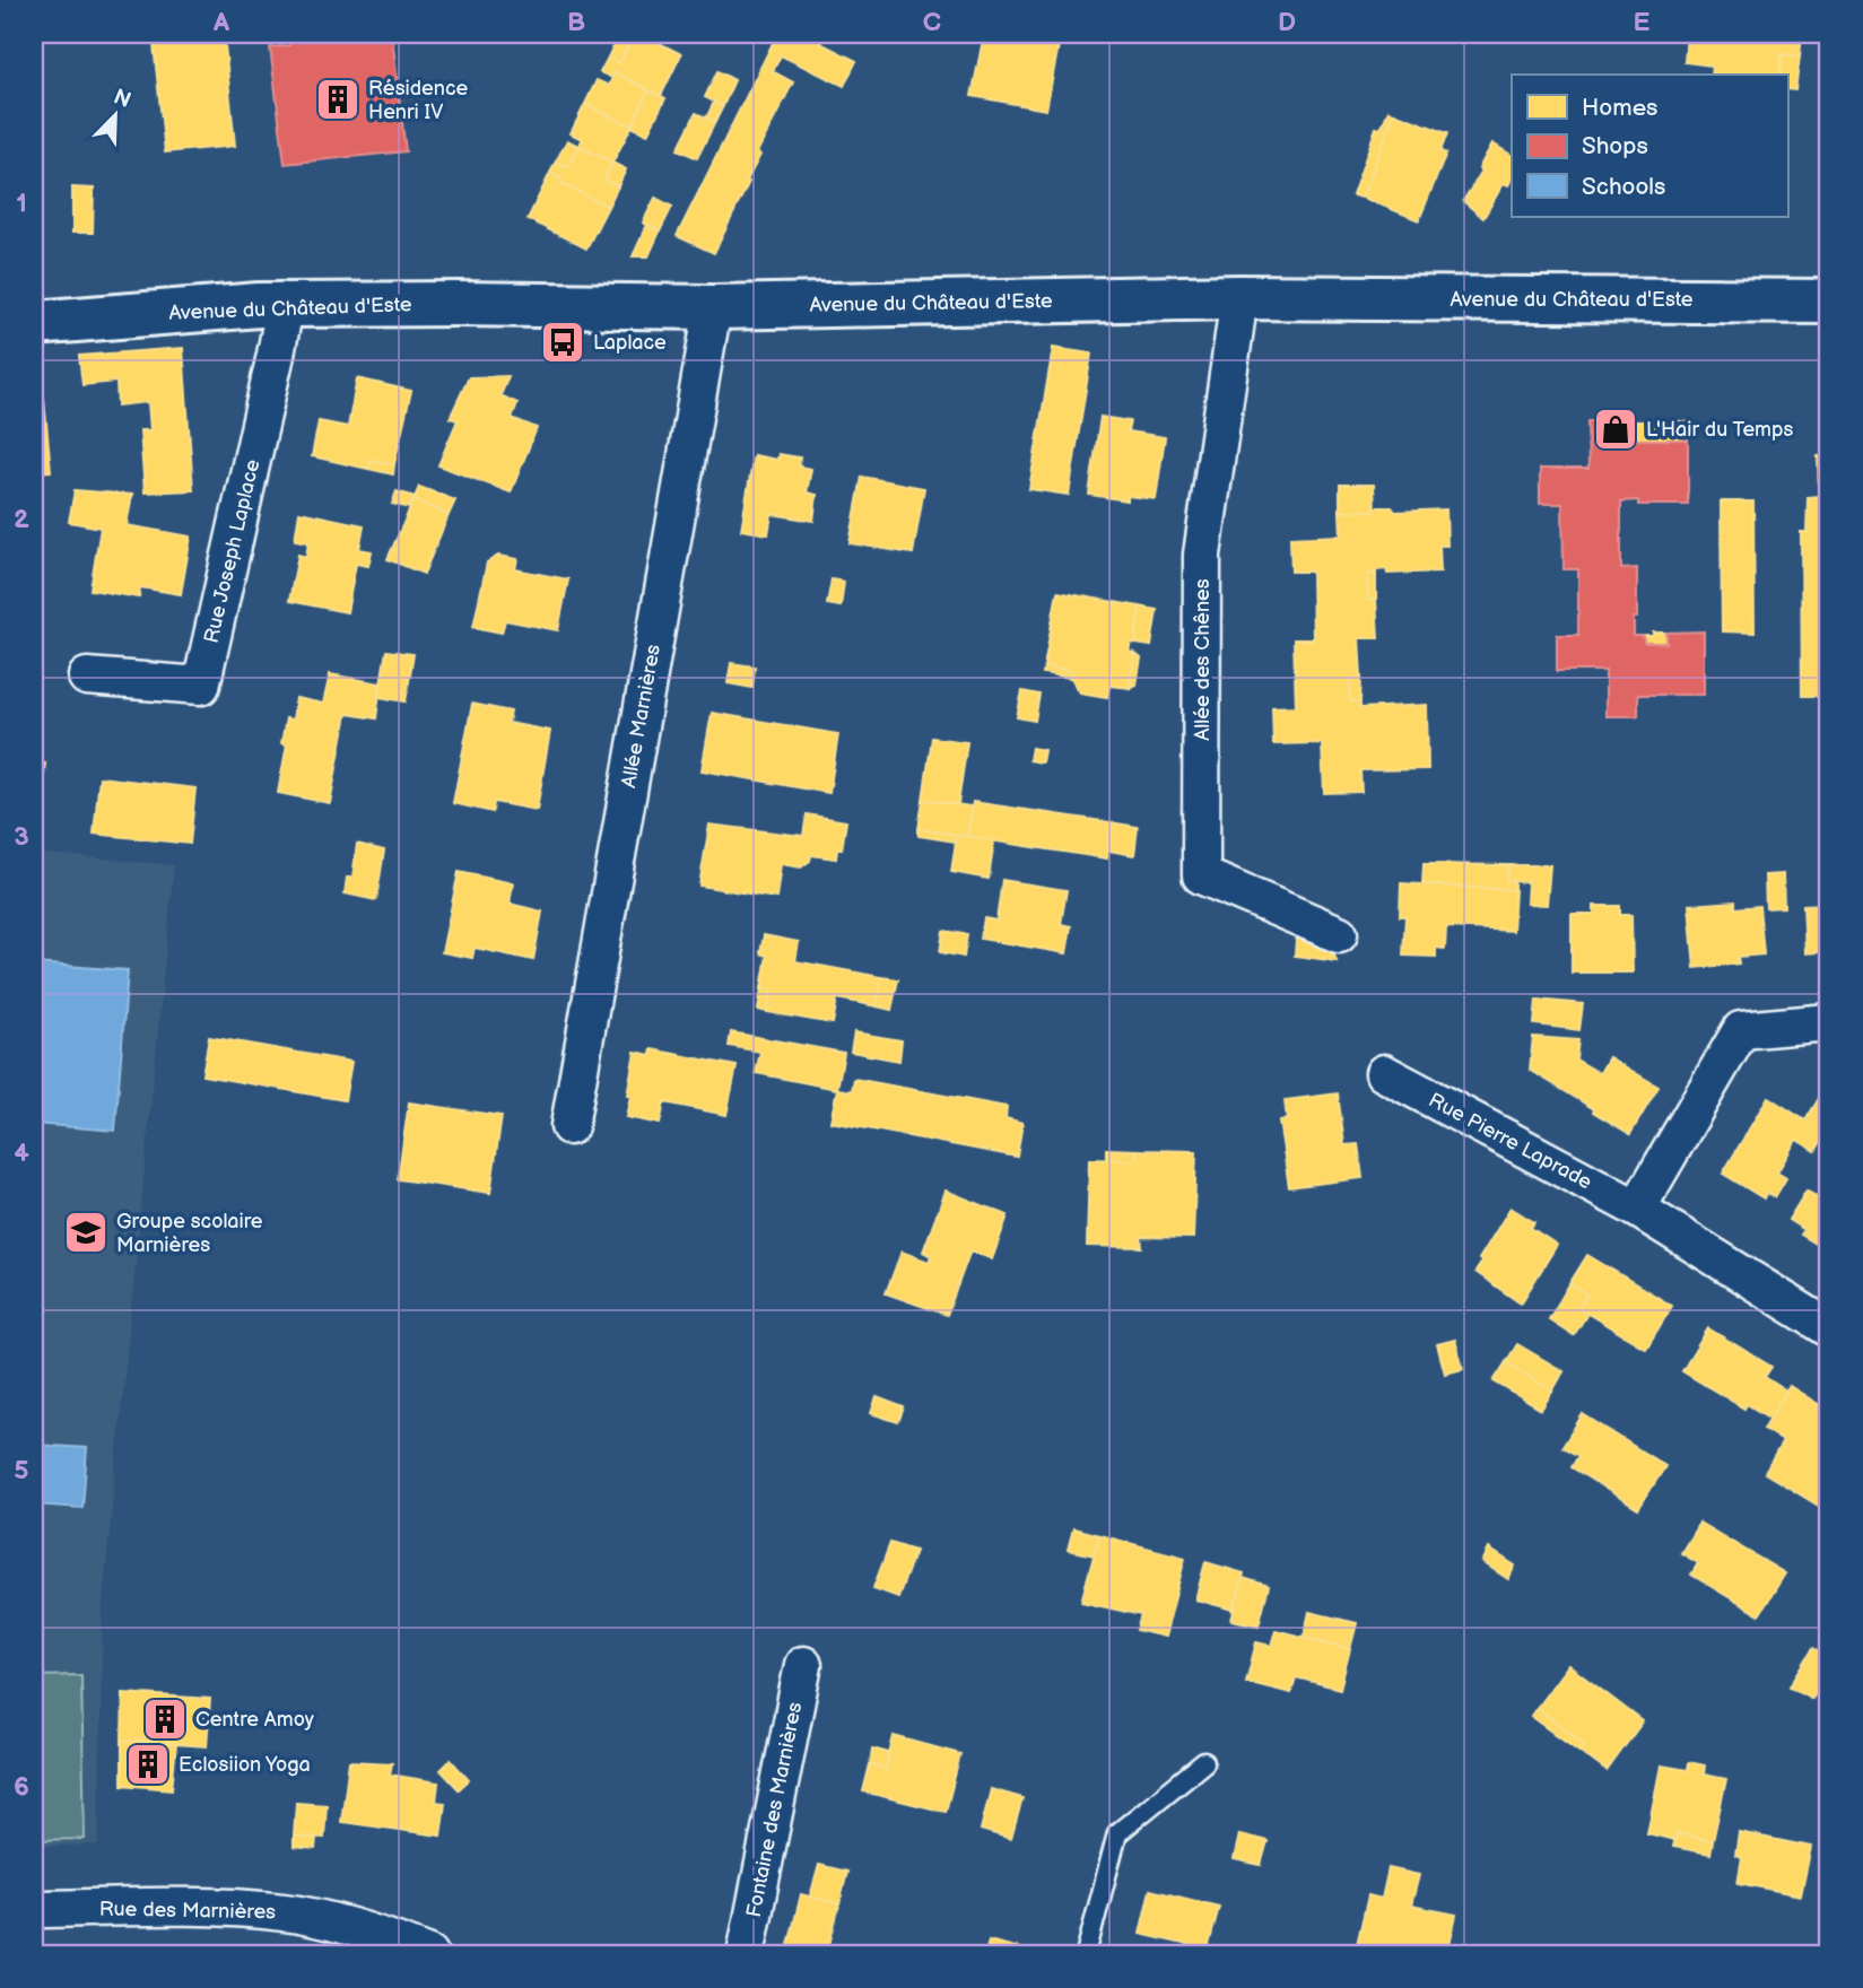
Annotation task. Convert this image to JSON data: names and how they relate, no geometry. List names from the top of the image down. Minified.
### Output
{"streets":{"street":["Avenue du Château d'Este","Rue Joseph Laplace","Allée des Chênes","Allée Marnières","Rue Pierre Laprade","Fontaine des Marnières","Rue des Marnières"]},"crossings":[["Avenue du Château d'Este","Rue Joseph Laplace"],["Avenue du Château d'Este","Allée des Chênes"],["Avenue du Château d'Este","Allée Marnières"]],"places":{"building":["Résidence Henri IV","Centre Amoy","Eclosiion Yoga"],"bus stop":["Laplace"],"shop":["L'Hair du Temps"],"school or university":["Groupe scolaire Marnières"]},"legend":["Homes","Shops","Schools"],"north":"top right","grid":{"columns":["A","B","C","D","E"],"rows":["1","2","3","4","5","6"]}}
